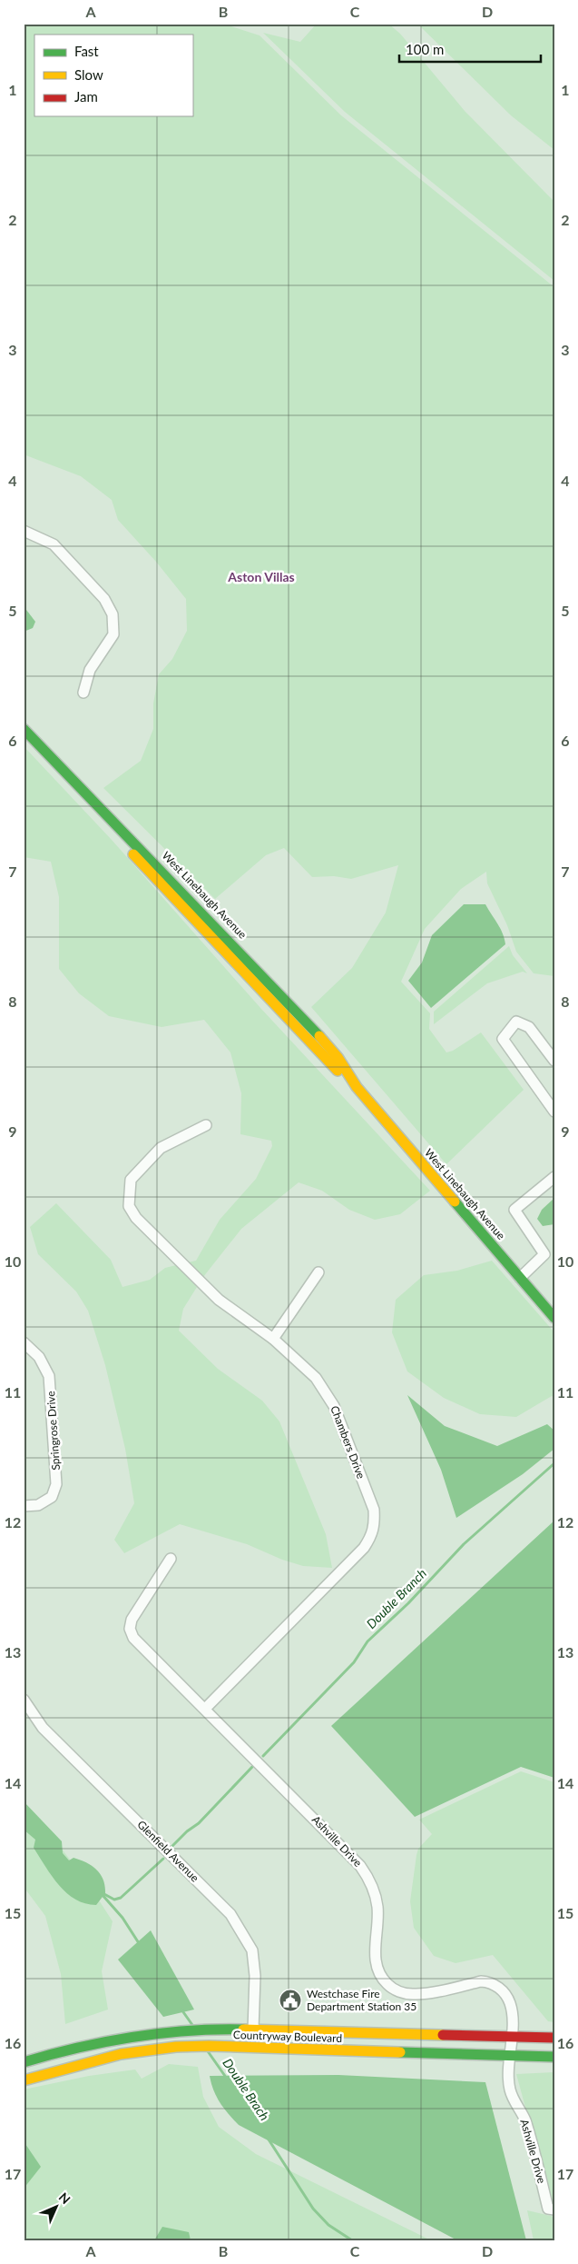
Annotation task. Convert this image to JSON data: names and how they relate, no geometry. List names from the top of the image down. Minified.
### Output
{"streets":{"main road":["West Linebaugh Avenue","Countryway Boulevard"],"street":["Springrose Drive","Chambers Drive","Ashville Drive","Glenfield Avenue"]},"crossings":[["Chambers Drive","Ashville Drive"],["Ashville Drive","Countryway Boulevard"],["Glenfield Avenue","Countryway Boulevard"]],"districts":["Aston Villas"],"water":["Double Branch","Double Brach"],"places":{"public building":["Westchase Fire Department Station 35"]},"legend":["Fast","Slow","Jam"],"scale_bar":"100 m","north":"top right","grid":{"columns":["A","B","C","D"],"rows":["1","2","3","4","5","6","7","8","9","10","11","12","13","14","15","16","17"]}}
